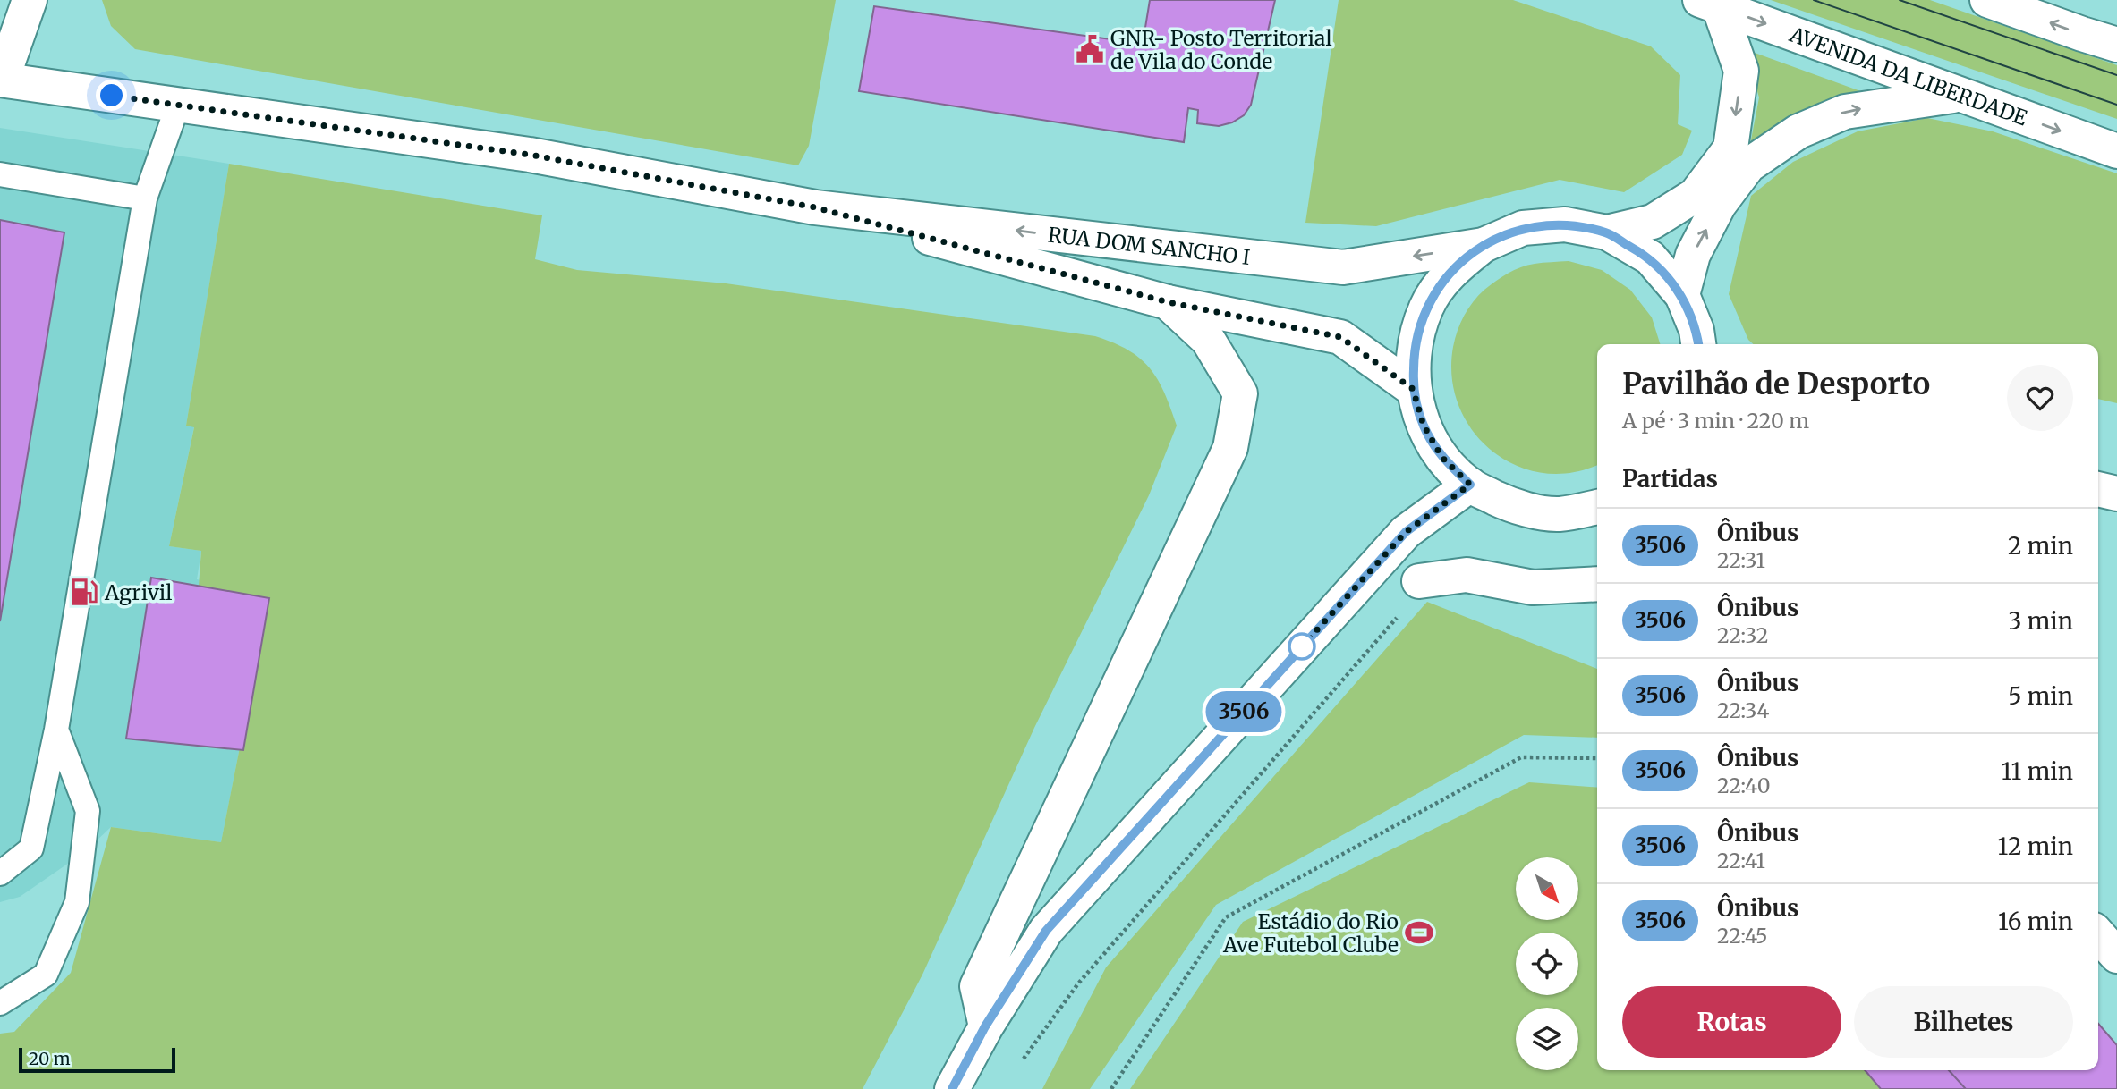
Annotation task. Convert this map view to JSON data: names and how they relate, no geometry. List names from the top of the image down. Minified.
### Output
{"streets":{"street":["AVENIDA DA LIBERDADE","RUA DOM SANCHO I"]},"places":{"public building":["GNR- Posto Territorial de Vila do Conde"],"fuel station":["Agrivil"],"sports":["Estádio do Rio Ave Futebol Clube"]},"lines":["bus line 3506"],"scale_bar":"20 m","north":"bottom right","page":{"on_map":"3506","heading":[["Pavilhão de Desporto","A pé · 3 min · 220 m"],"Partidas"],"list":[{"mark":"3506","name":"Ônibus","note":"22:31","value":"2 min"},{"mark":"3506","name":"Ônibus","note":"22:32","value":"3 min"},{"mark":"3506","name":"Ônibus","note":"22:34","value":"5 min"},{"mark":"3506","name":"Ônibus","note":"22:40","value":"11 min"},{"mark":"3506","name":"Ônibus","note":"22:41","value":"12 min"},{"mark":"3506","name":"Ônibus","note":"22:45","value":"16 min"}],"buttons":["Rotas","Bilhetes"],"scale":"20 m"}}
